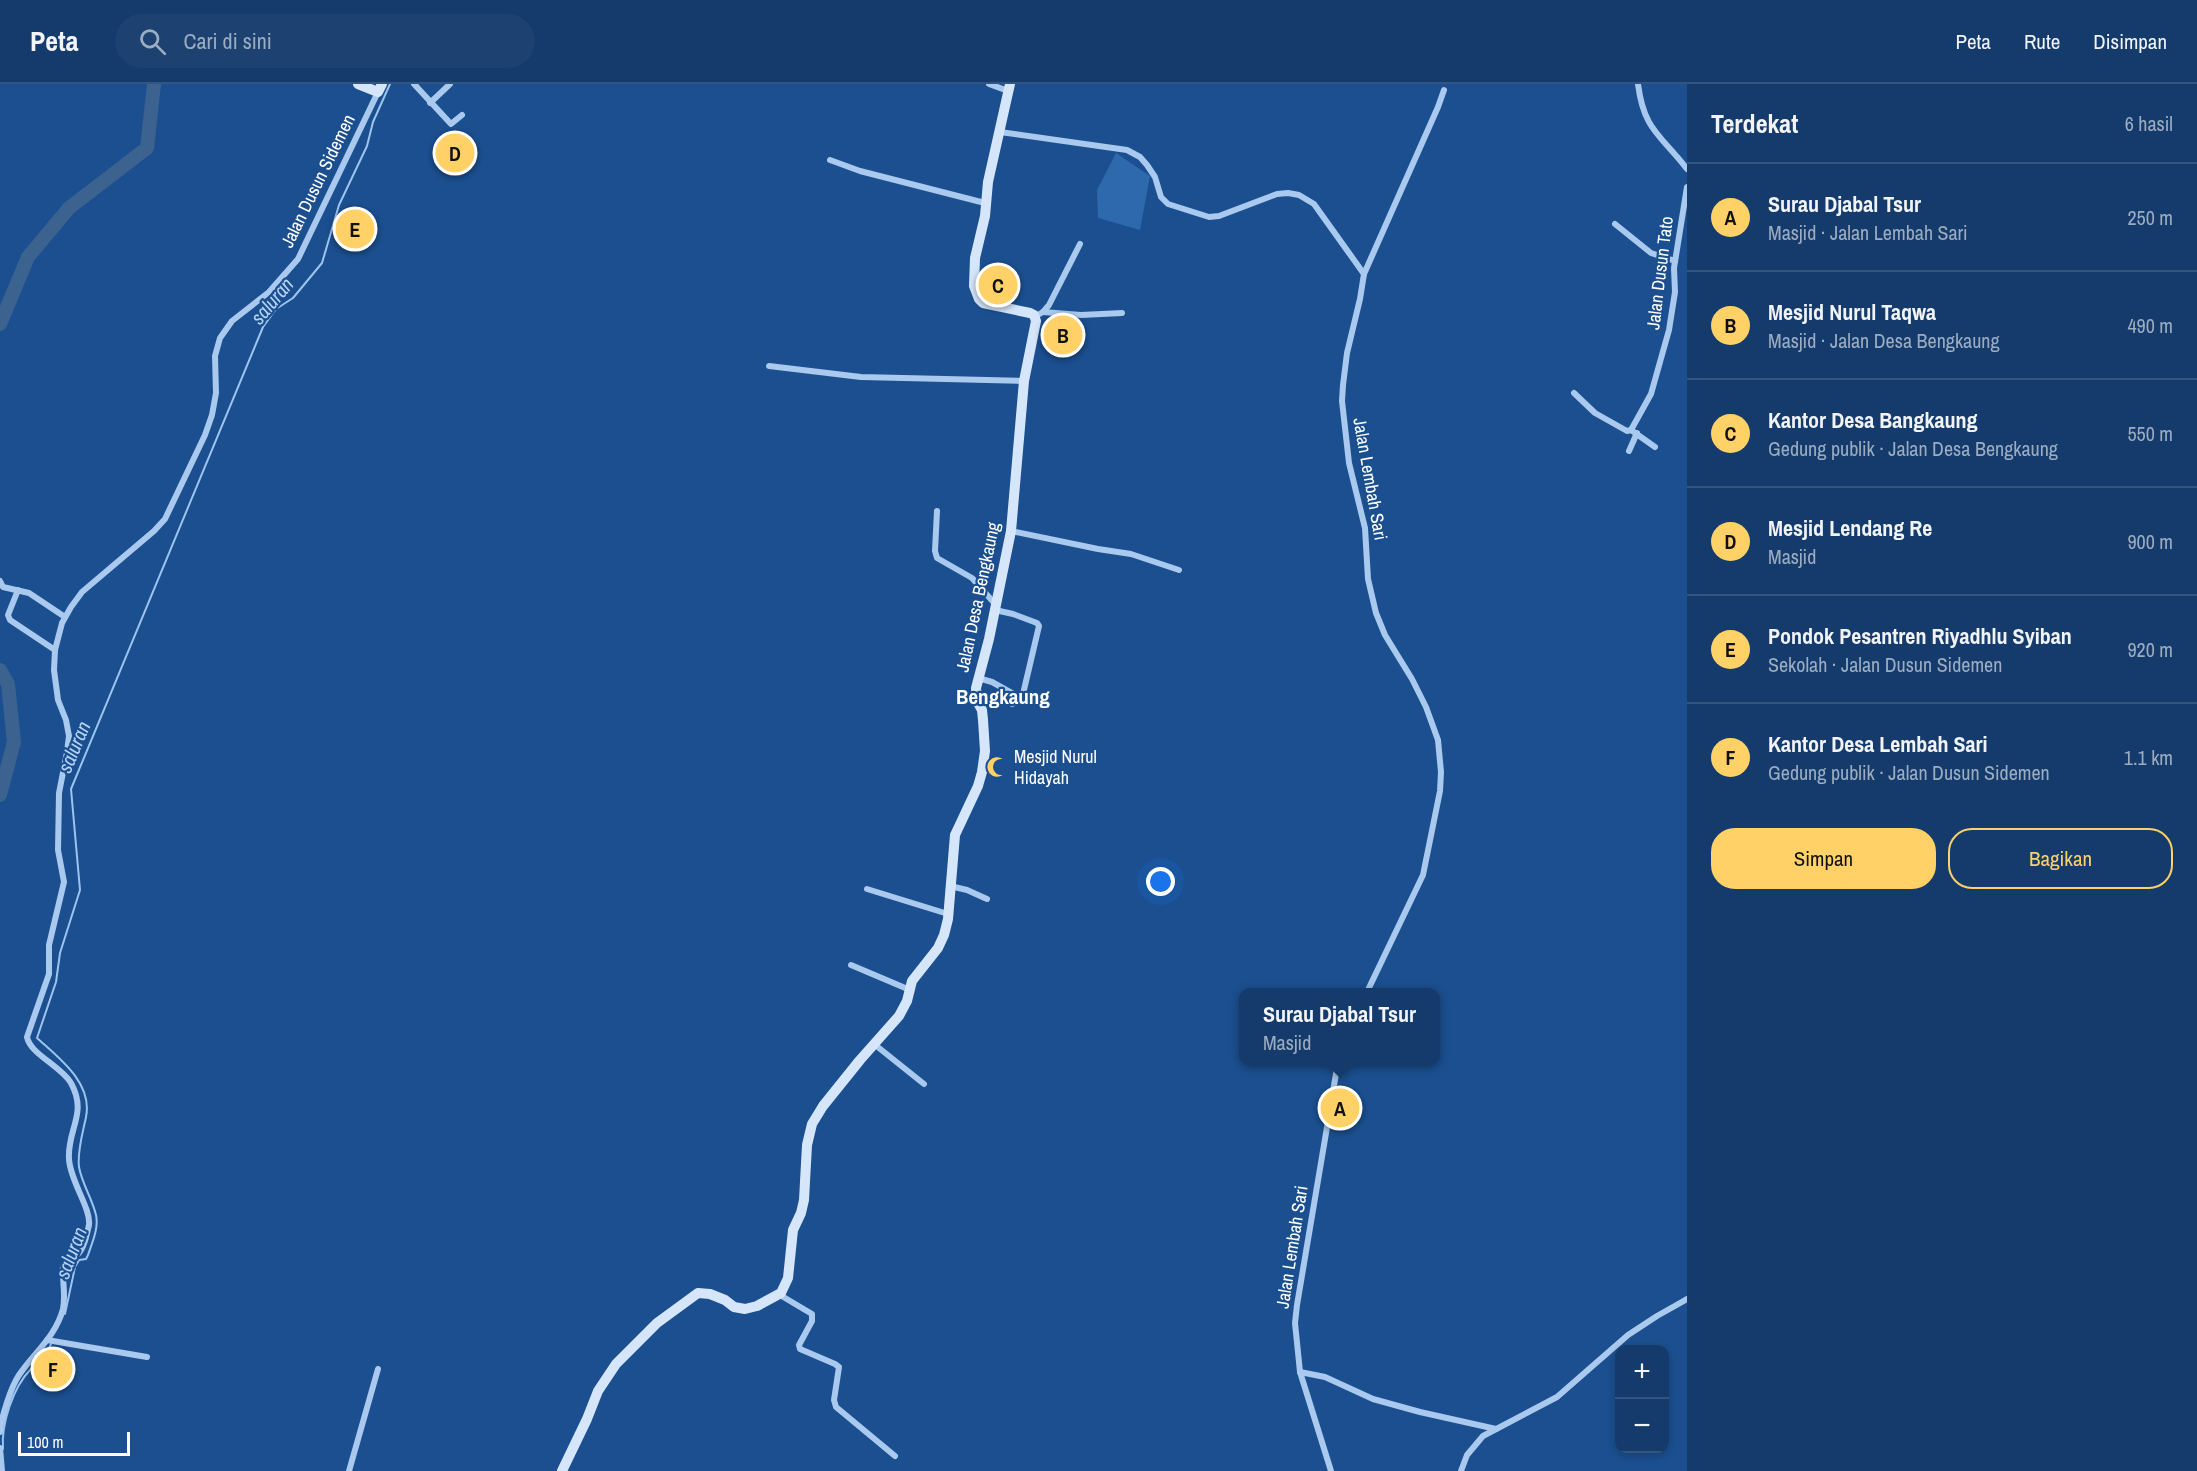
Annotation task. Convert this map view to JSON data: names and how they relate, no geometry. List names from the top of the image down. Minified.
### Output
{"streets":{"street":["Jalan Dusun Sidemen","Jalan Dusun Tato","Jalan Lembah Sari","Jalan Desa Bengkaung"]},"districts":["Bengkaung"],"water":["saluran"],"places":{"mosque":["Mesjid Nurul Hidayah"]},"scale_bar":"100 m","page":{"header":"Peta","search":"Cari di sini","nav":["Peta","Rute","Disimpan"],"heading":["Terdekat","6 hasil"],"pins":["D","E","C","B","A","F"],"list":[{"mark":"A","name":"Surau Djabal Tsur","note":"Masjid · Jalan Lembah Sari","value":"250 m"},{"mark":"B","name":"Mesjid Nurul Taqwa","note":"Masjid · Jalan Desa Bengkaung","value":"490 m"},{"mark":"C","name":"Kantor Desa Bangkaung","note":"Gedung publik · Jalan Desa Bengkaung","value":"550 m"},{"mark":"D","name":"Mesjid Lendang Re","note":"Masjid","value":"900 m"},{"mark":"E","name":"Pondok Pesantren Riyadhlu Syiban","note":"Sekolah · Jalan Dusun Sidemen","value":"920 m"},{"mark":"F","name":"Kantor Desa Lembah Sari","note":"Gedung publik · Jalan Dusun Sidemen","value":"1.1 km"}],"buttons":["Simpan","Bagikan"],"popup":["Surau Djabal Tsur","Masjid"],"map_buttons":["+","−"],"scale":"100 m"}}
